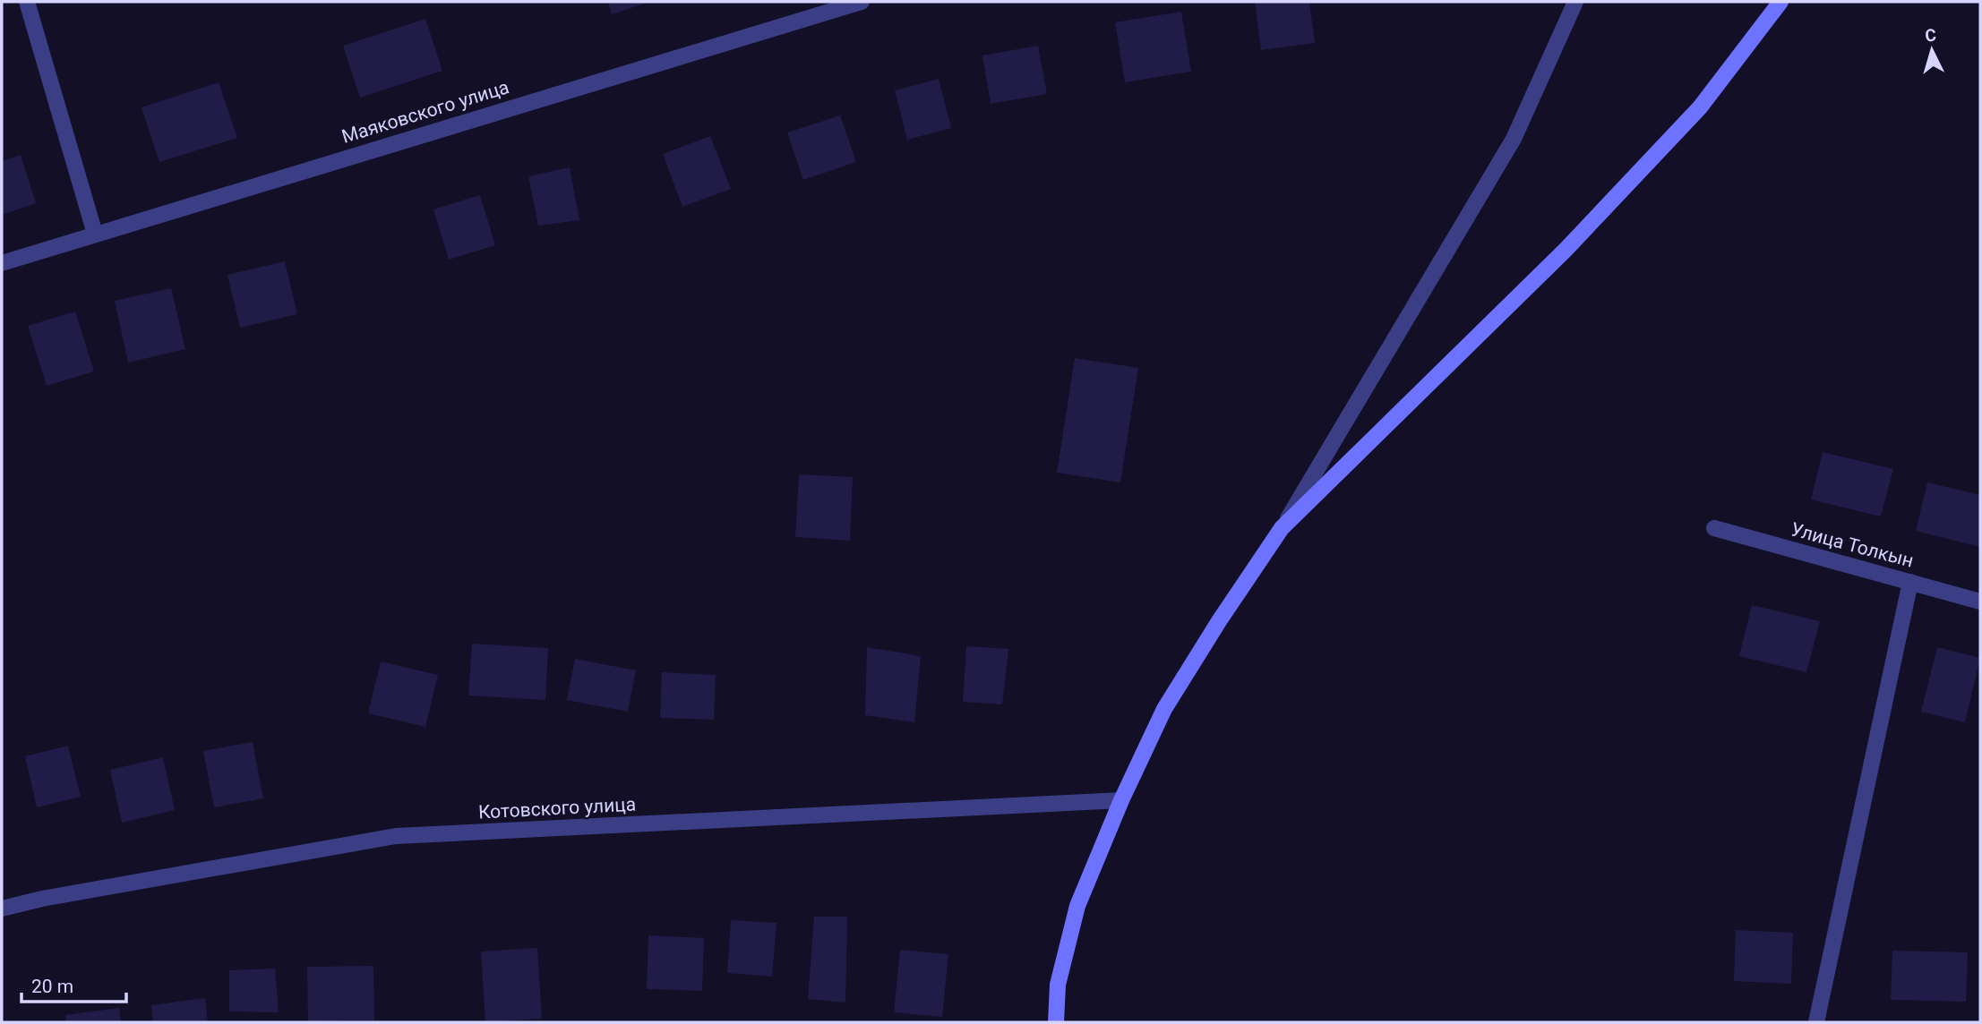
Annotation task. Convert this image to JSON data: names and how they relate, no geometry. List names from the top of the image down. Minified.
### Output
{"streets":{"street":["Маяковского улица","Улица Толкын","Котовского улица"]},"scale_bar":"20 m","north":"top"}
